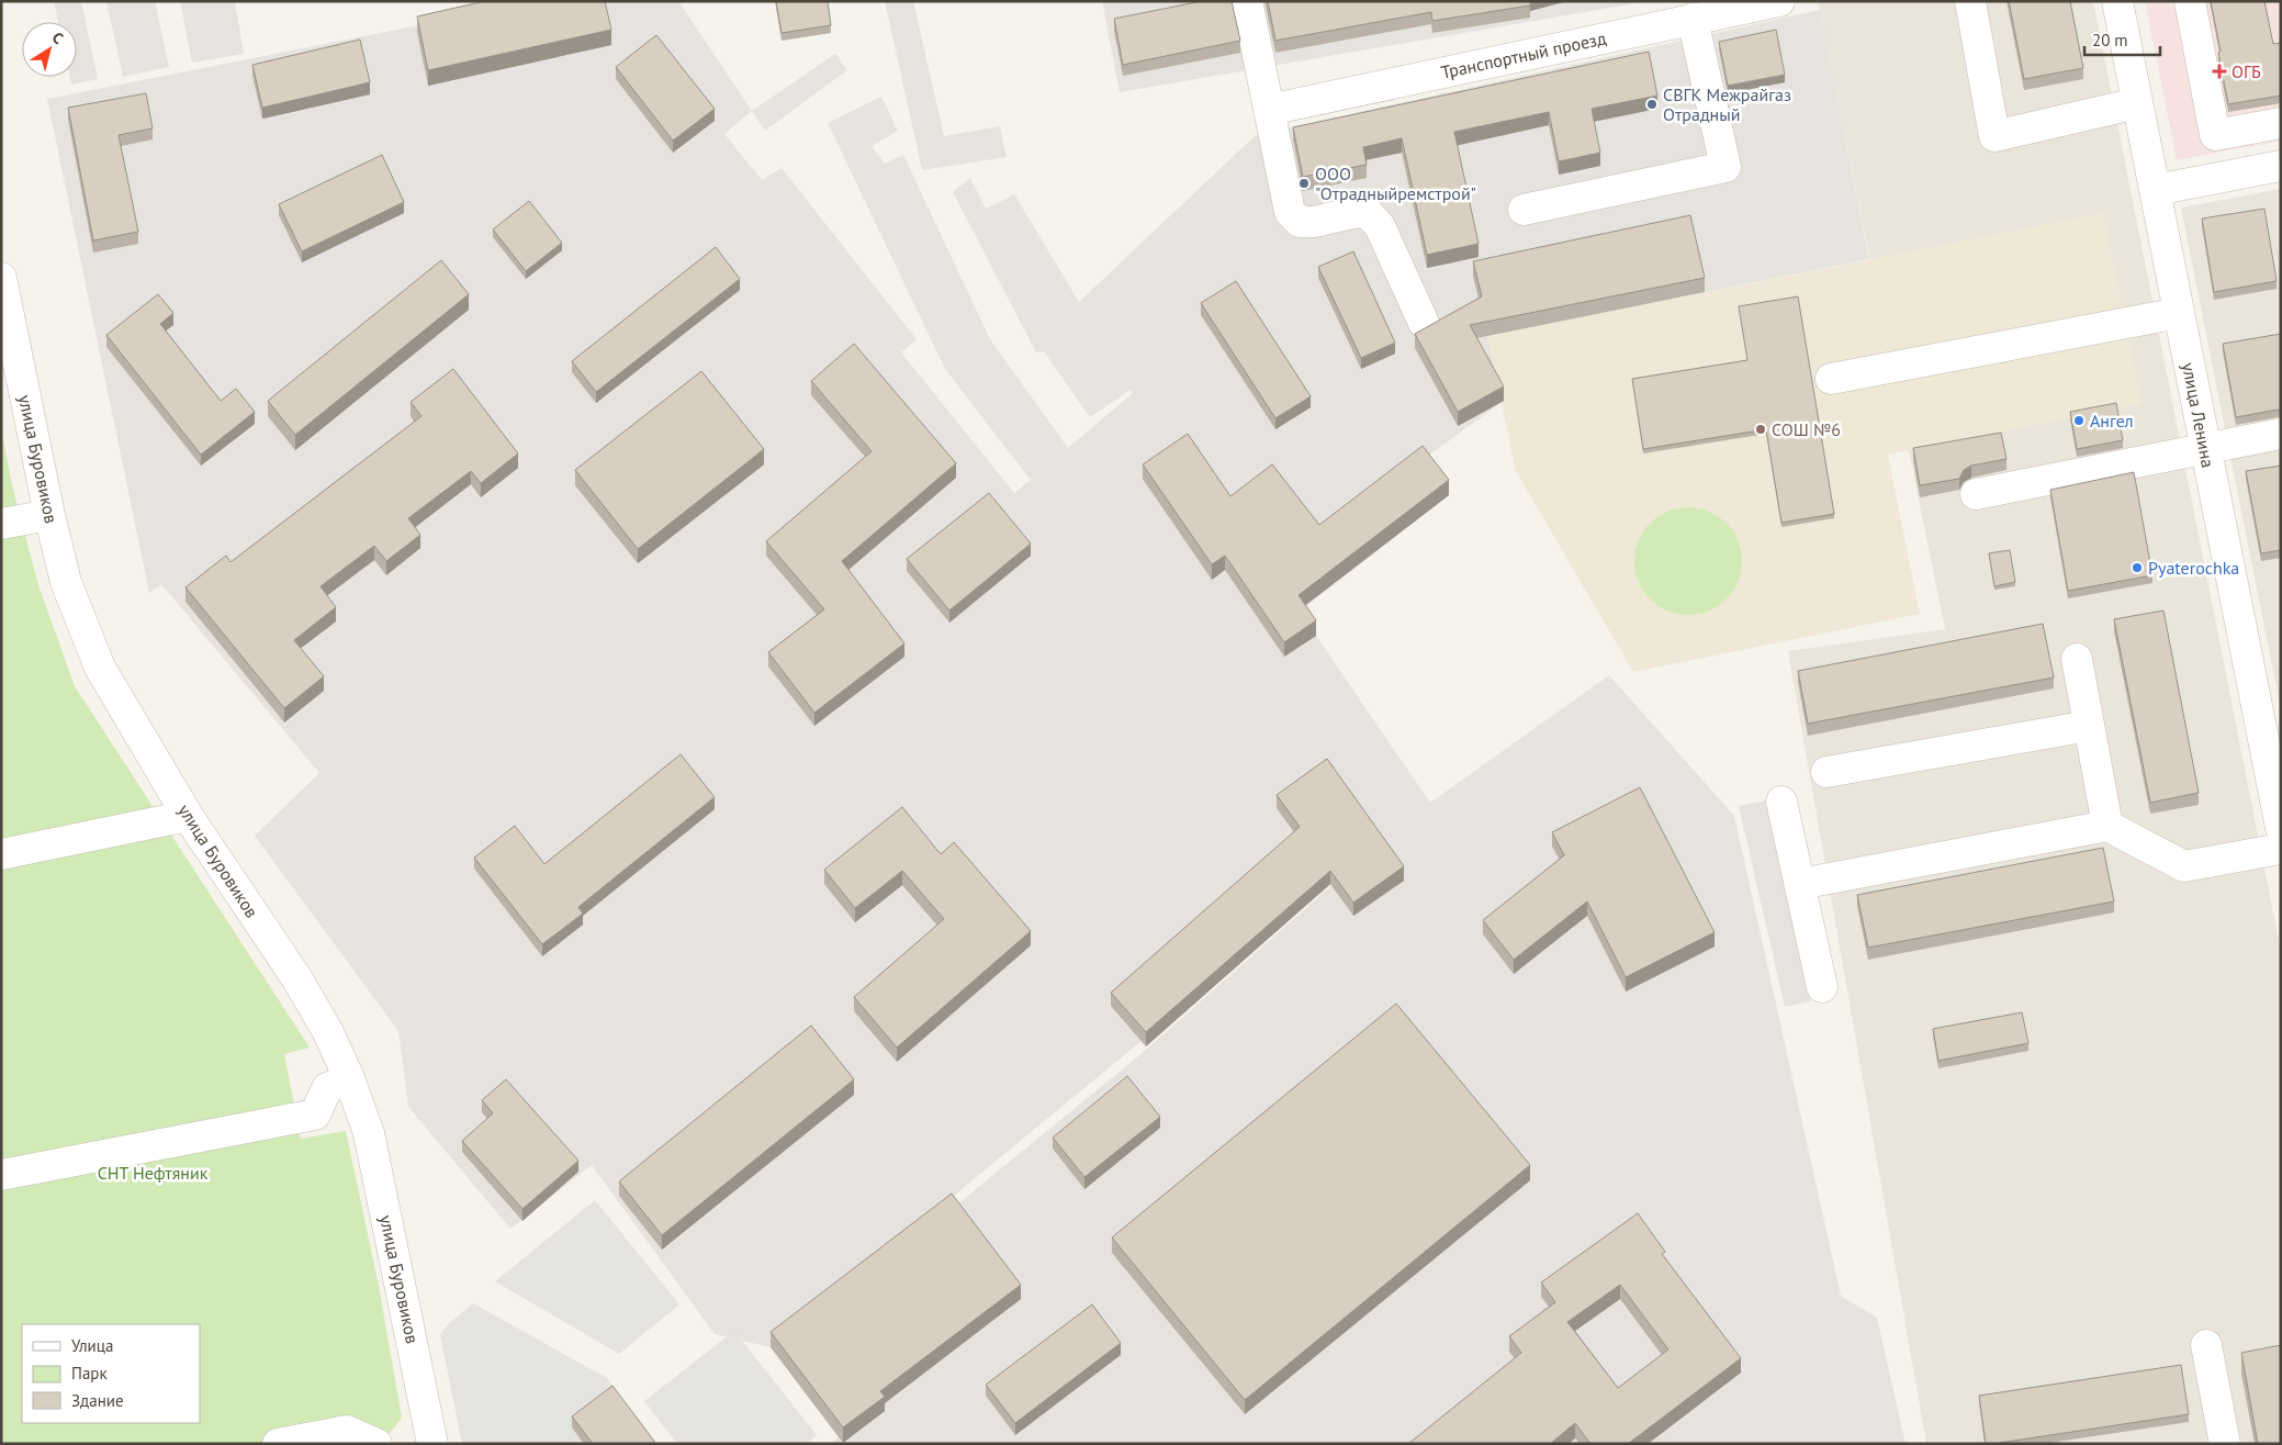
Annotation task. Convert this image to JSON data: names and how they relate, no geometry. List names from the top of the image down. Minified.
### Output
{"streets":{"street":["Транспортный проезд","улица Ленина","улица Буровиков"]},"parks":["СНТ Нефтяник"],"places":{"health":["ОГБ"],"other":["СВГК Межрайгаз Отрадный","ООО \"Отрадныйремстрой\"","Ангел","СОШ №6","Pyaterochka"]},"legend":["Улица","Парк","Здание"],"scale_bar":"20 m","north":"top right"}
